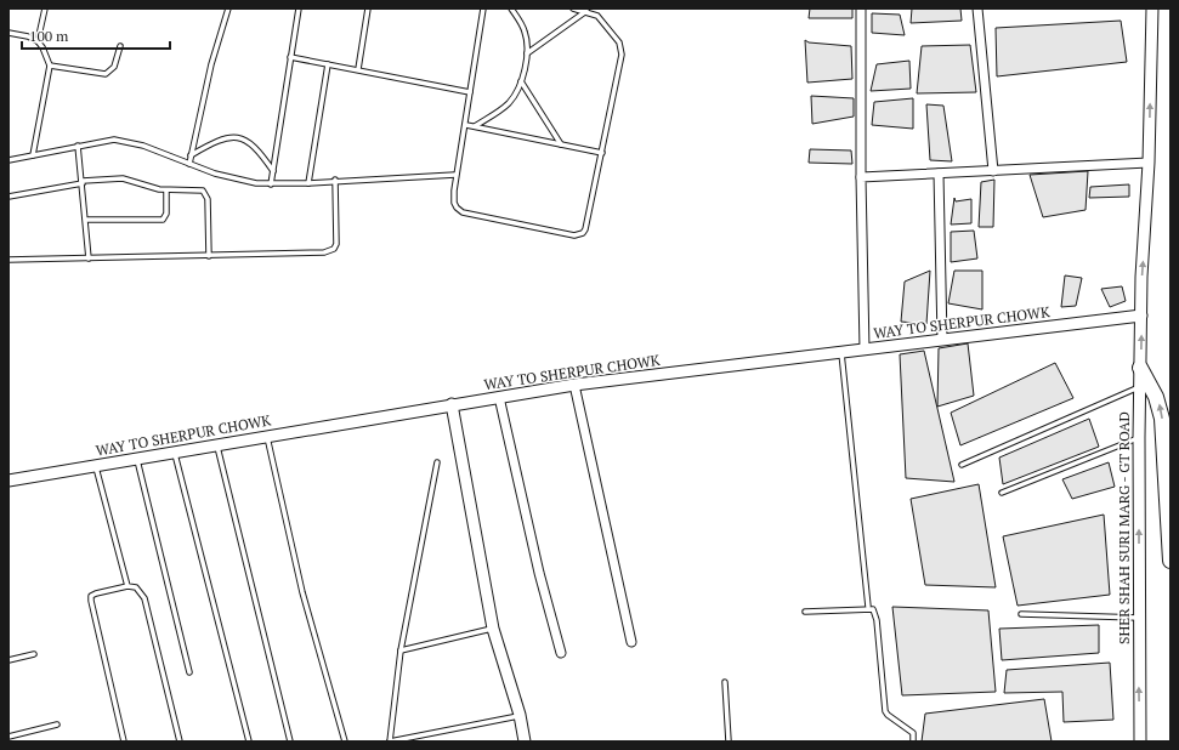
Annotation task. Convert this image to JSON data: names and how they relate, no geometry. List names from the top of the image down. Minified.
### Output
{"streets":{"street":["WAY TO SHERPUR CHOWK","SHER SHAH SURI MARG - GT ROAD"]},"crossings":[["WAY TO SHERPUR CHOWK","SHER SHAH SURI MARG - GT ROAD"]],"one_way":["SHER SHAH SURI MARG - GT ROAD"],"scale_bar":"100 m"}
